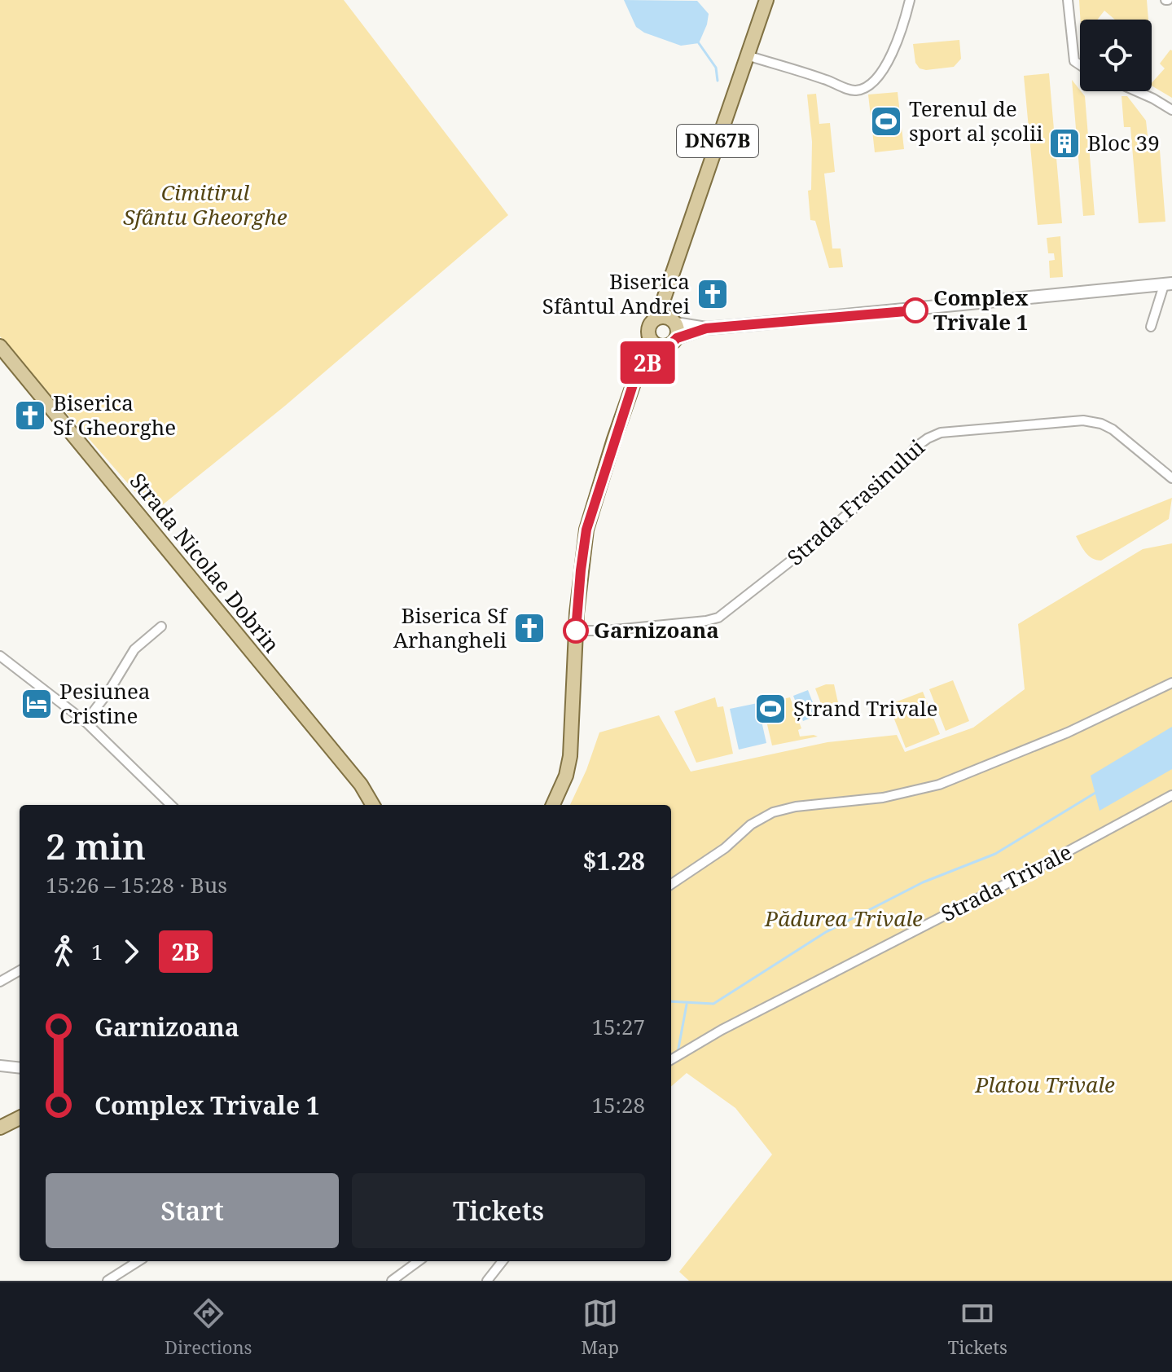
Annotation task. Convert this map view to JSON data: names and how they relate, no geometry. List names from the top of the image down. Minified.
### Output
{"streets":{"main road":["DN67B","Strada Nicolae Dobrin"],"street":["Strada Frasinului","Strada Trivale"]},"parks":["Cimitirul Sfântu Gheorghe","Pădurea Trivale","Platou Trivale"],"places":{"sports":["Terenul de sport al școlii","Ștrand Trivale"],"building":["Bloc 39"],"church":["Biserica Sfântul Andrei","Biserica Sf Gheorghe","Biserica Sf Arhangheli"],"other":["Complex Trivale 1","Garnizoana"],"hotel":["Pesiunea Cristine"]},"lines":["bus line 2B"],"page":{"on_map":"2B","heading":["2 min","15:26 – 15:28 · Bus","$1.28"],"legs":["1","2B"],"list":[{"name":"Garnizoana","value":"15:27"},{"name":"Complex Trivale 1","value":"15:28"}],"buttons":["Start","Tickets"],"tabs":["Directions","Map","Tickets"]}}
